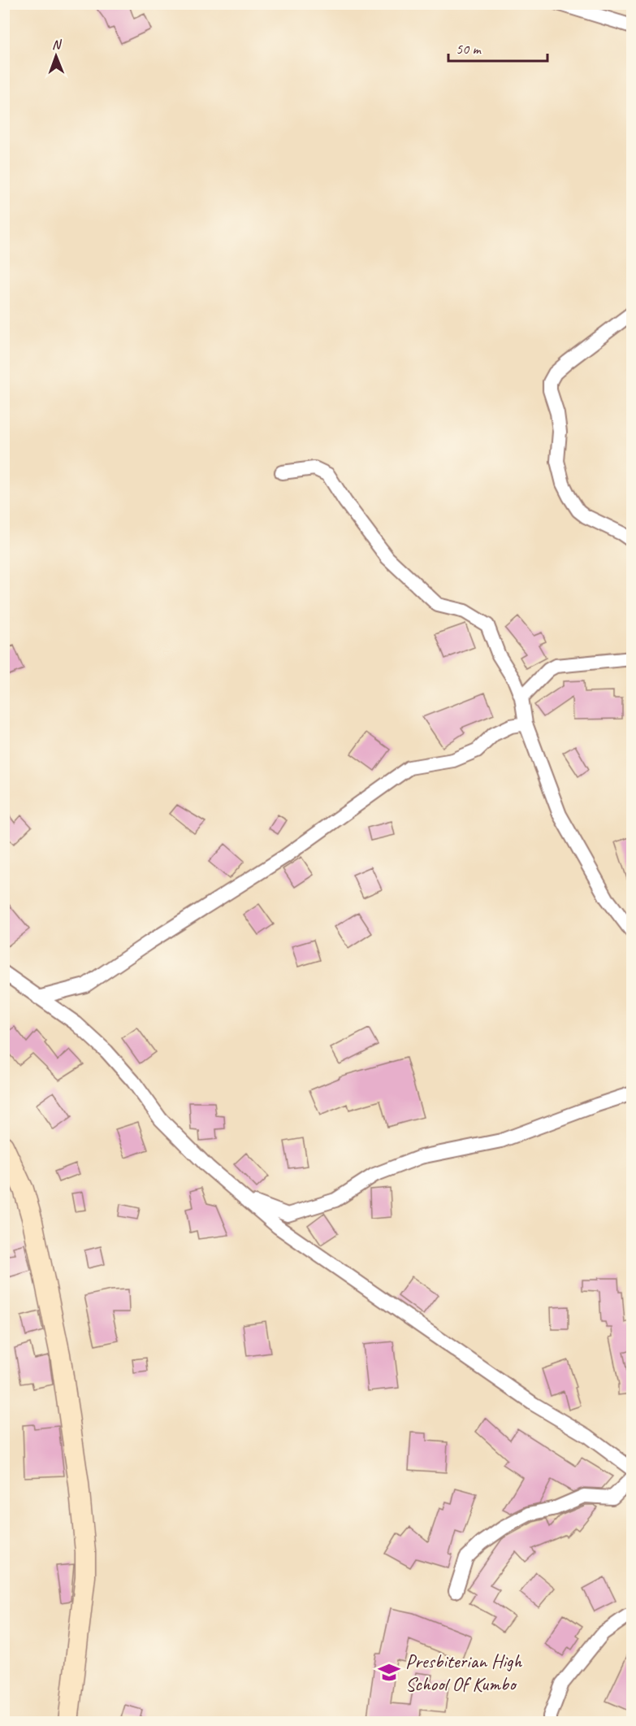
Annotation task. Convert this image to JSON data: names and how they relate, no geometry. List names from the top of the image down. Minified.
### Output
{"places":{"school or university":["Presbiterian High School Of Kumbo"]},"scale_bar":"50 m","north":"top"}
